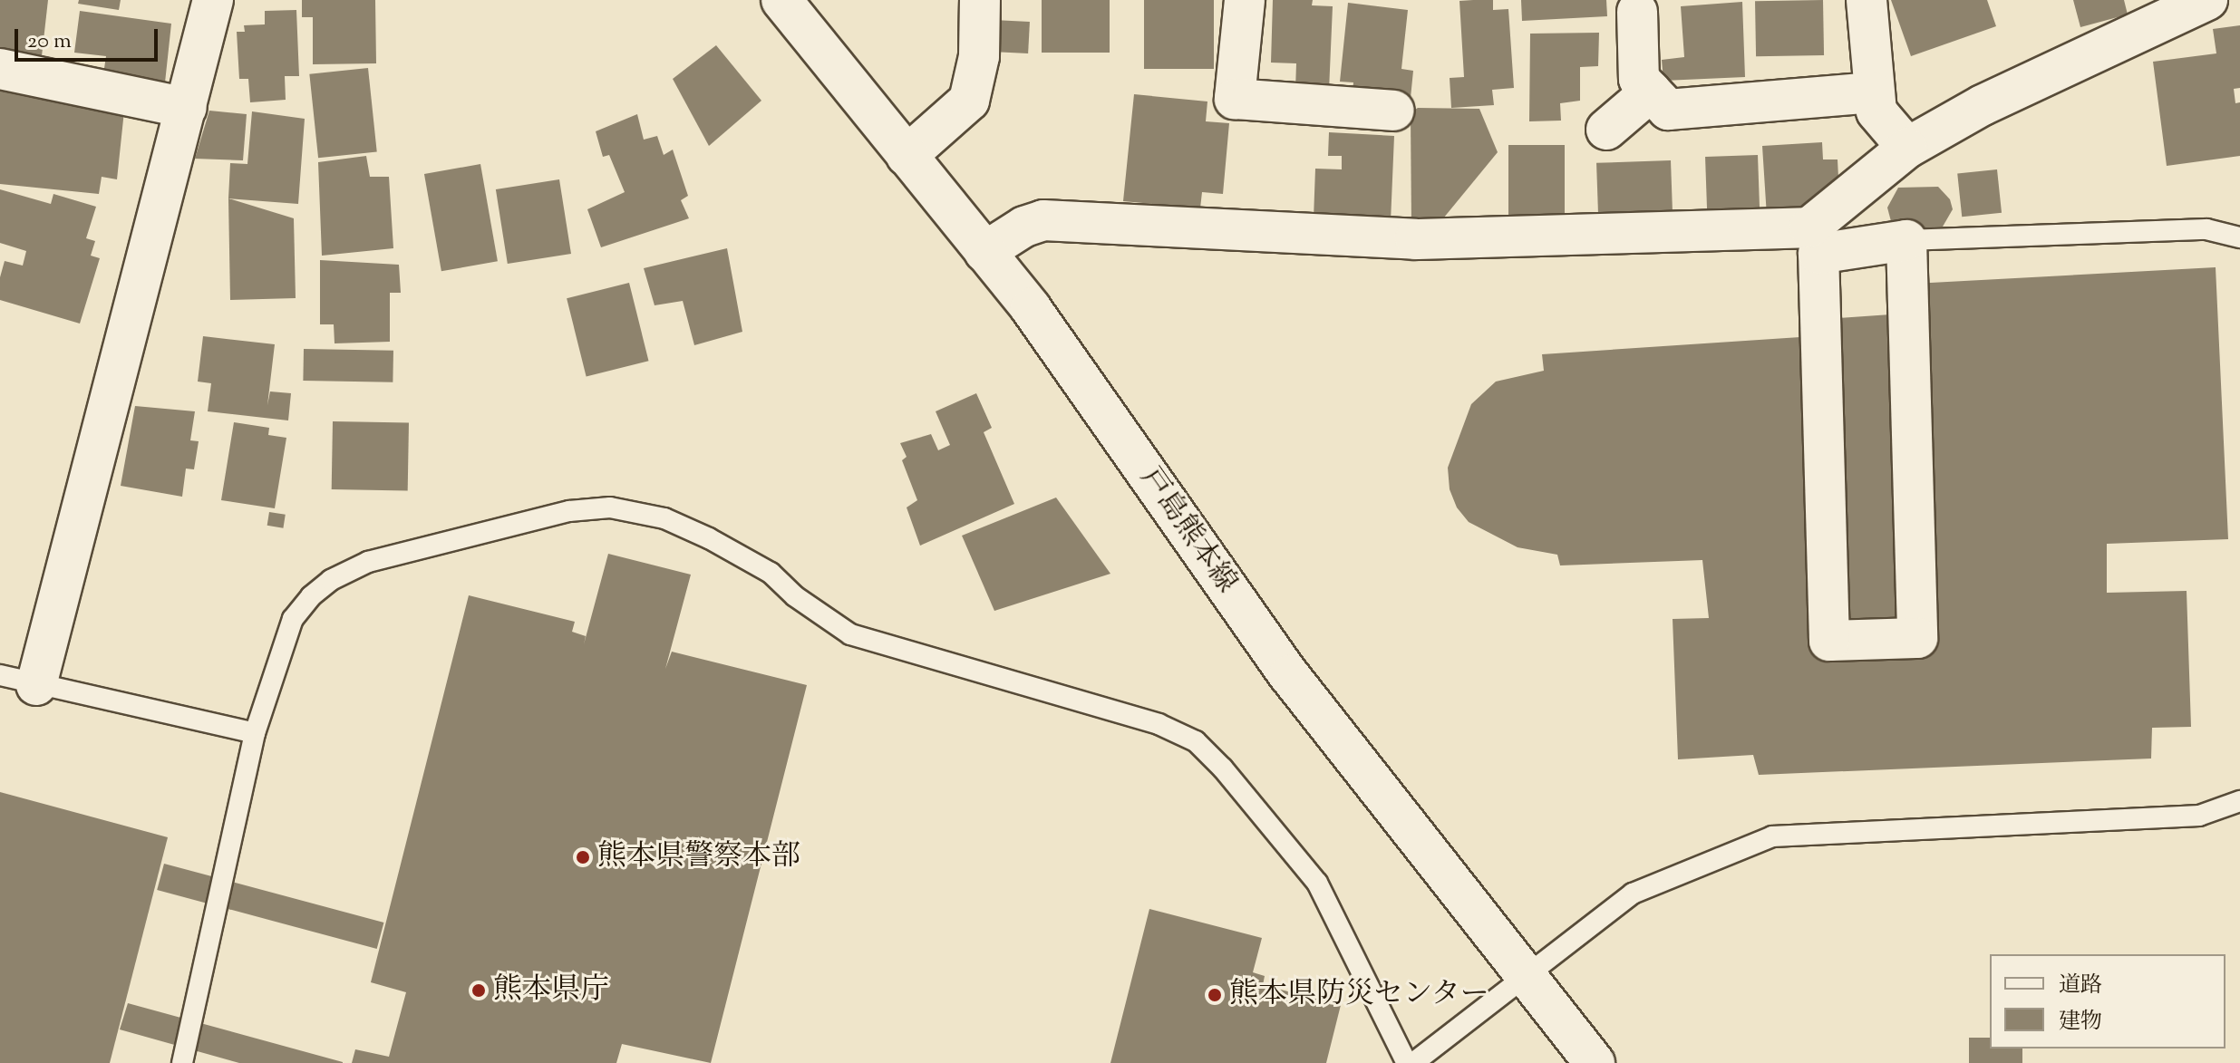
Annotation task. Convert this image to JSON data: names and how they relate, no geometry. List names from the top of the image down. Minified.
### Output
{"streets":{"street":["戸島熊本線"]},"places":["熊本県警察本部","熊本県庁","熊本県防災センター"],"legend":["道路","建物"],"scale_bar":"20 m"}
